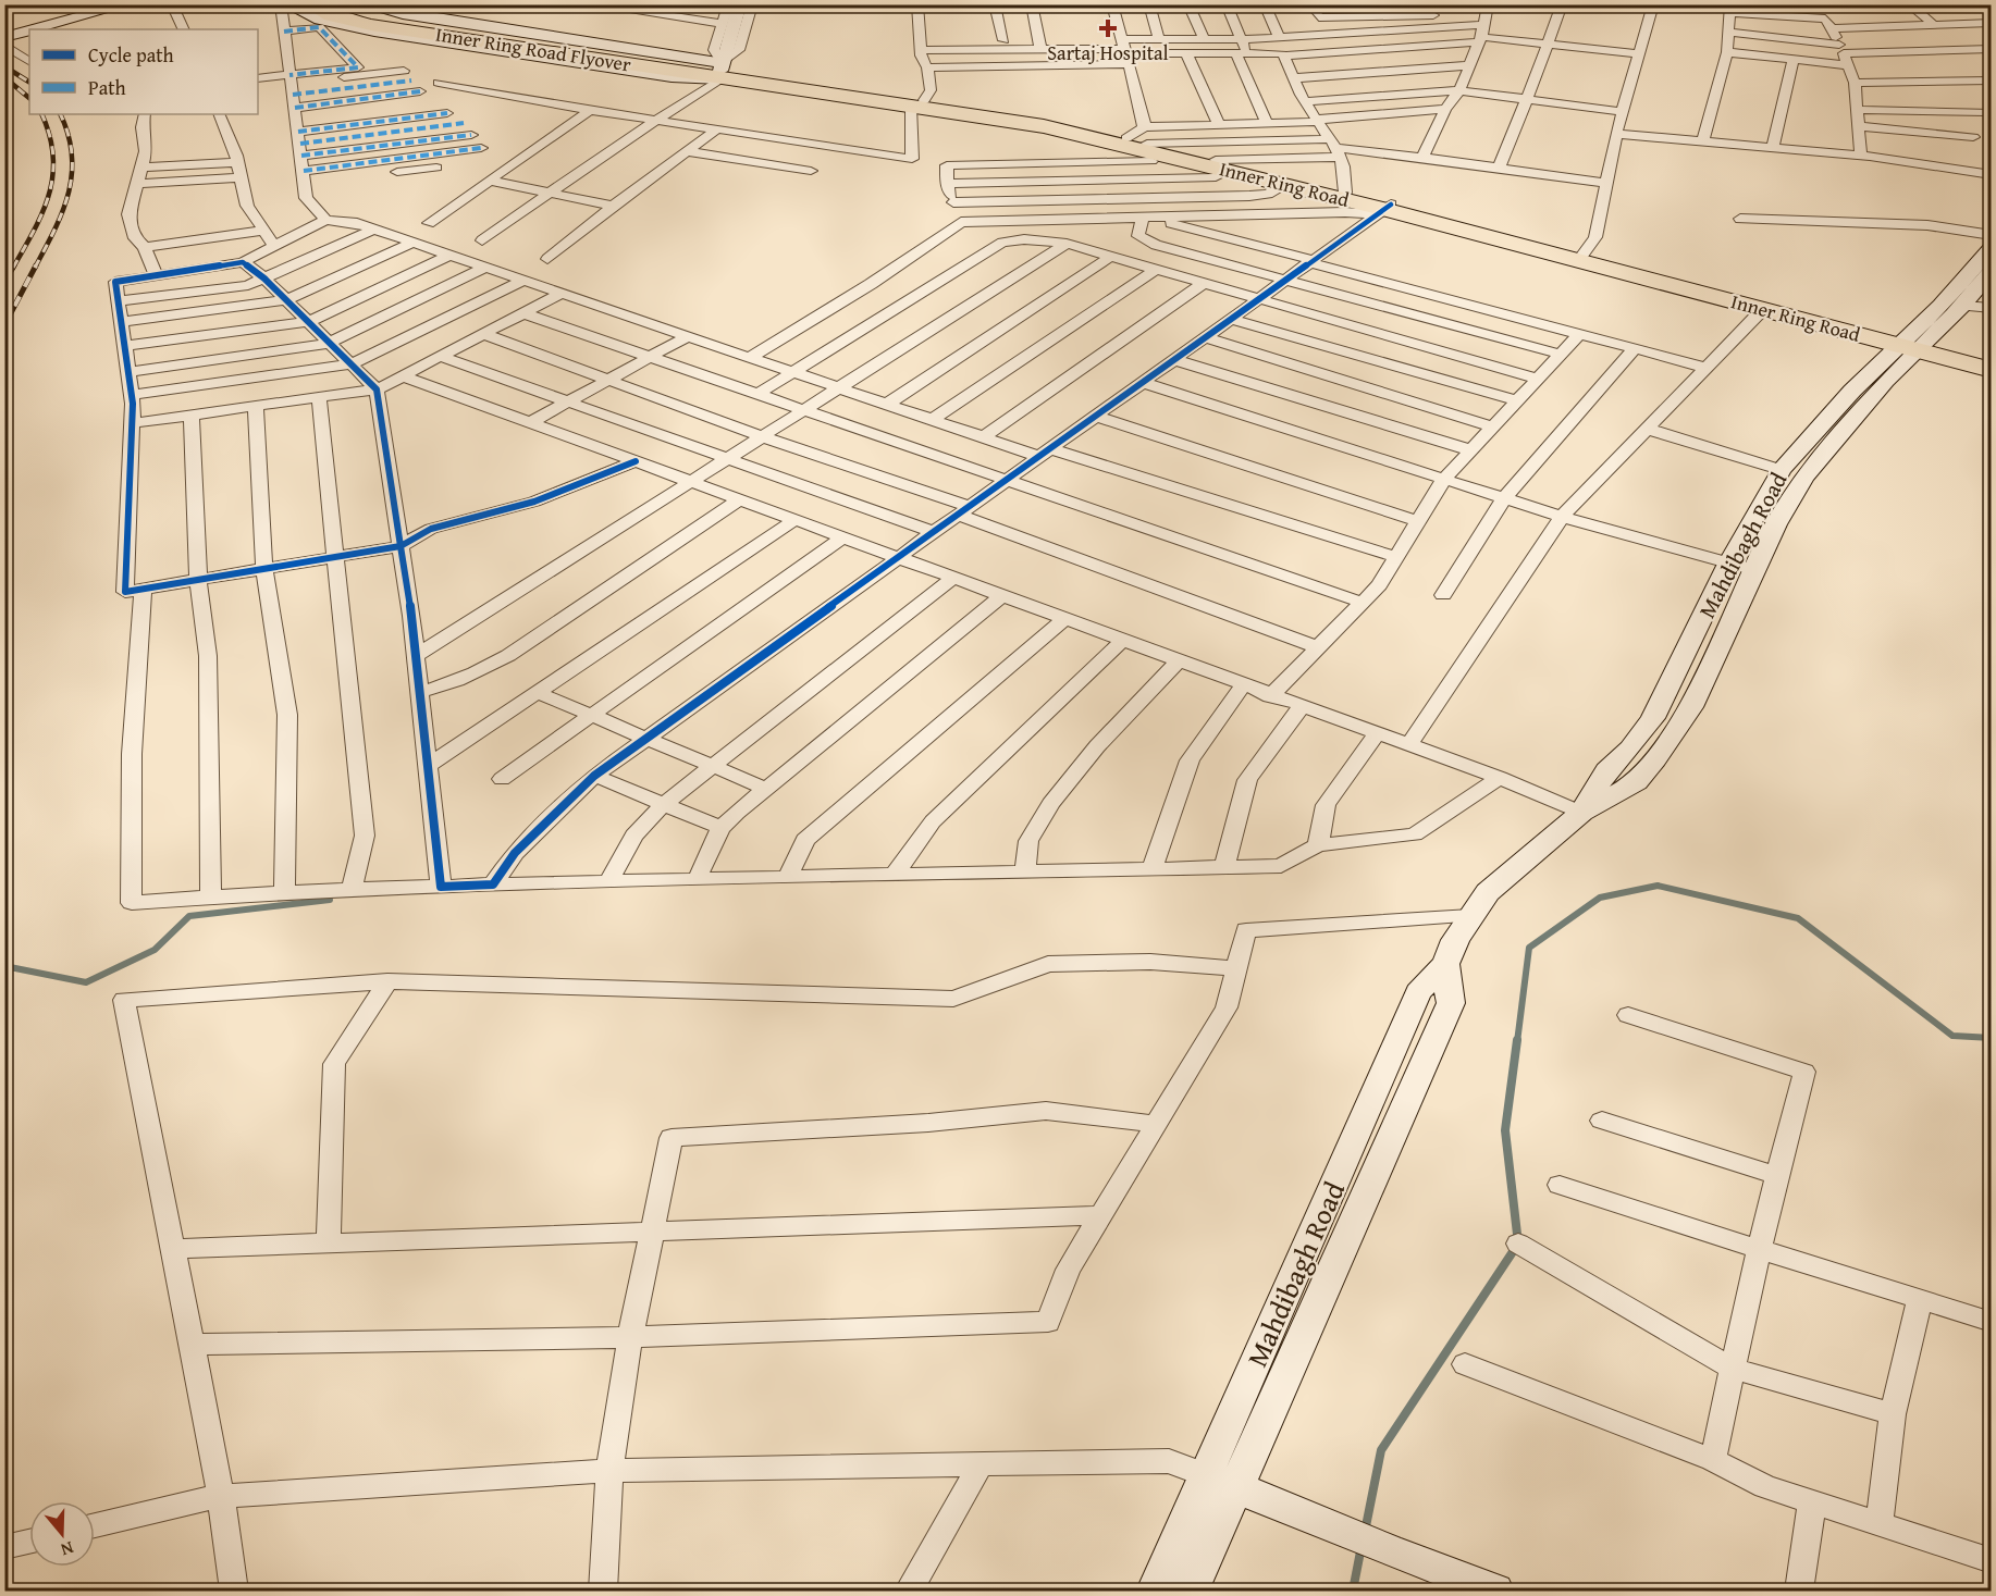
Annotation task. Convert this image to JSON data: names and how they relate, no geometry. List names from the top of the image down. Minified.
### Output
{"streets":{"highway":["Inner Ring Road Flyover","Inner Ring Road"],"street":["Mahdibagh Road"]},"crossings":[["Inner Ring Road Flyover","Inner Ring Road"],["Inner Ring Road","Mahdibagh Road"]],"places":{"health":["Sartaj Hospital"]},"legend":["Cycle path","Path"],"north":"bottom"}
